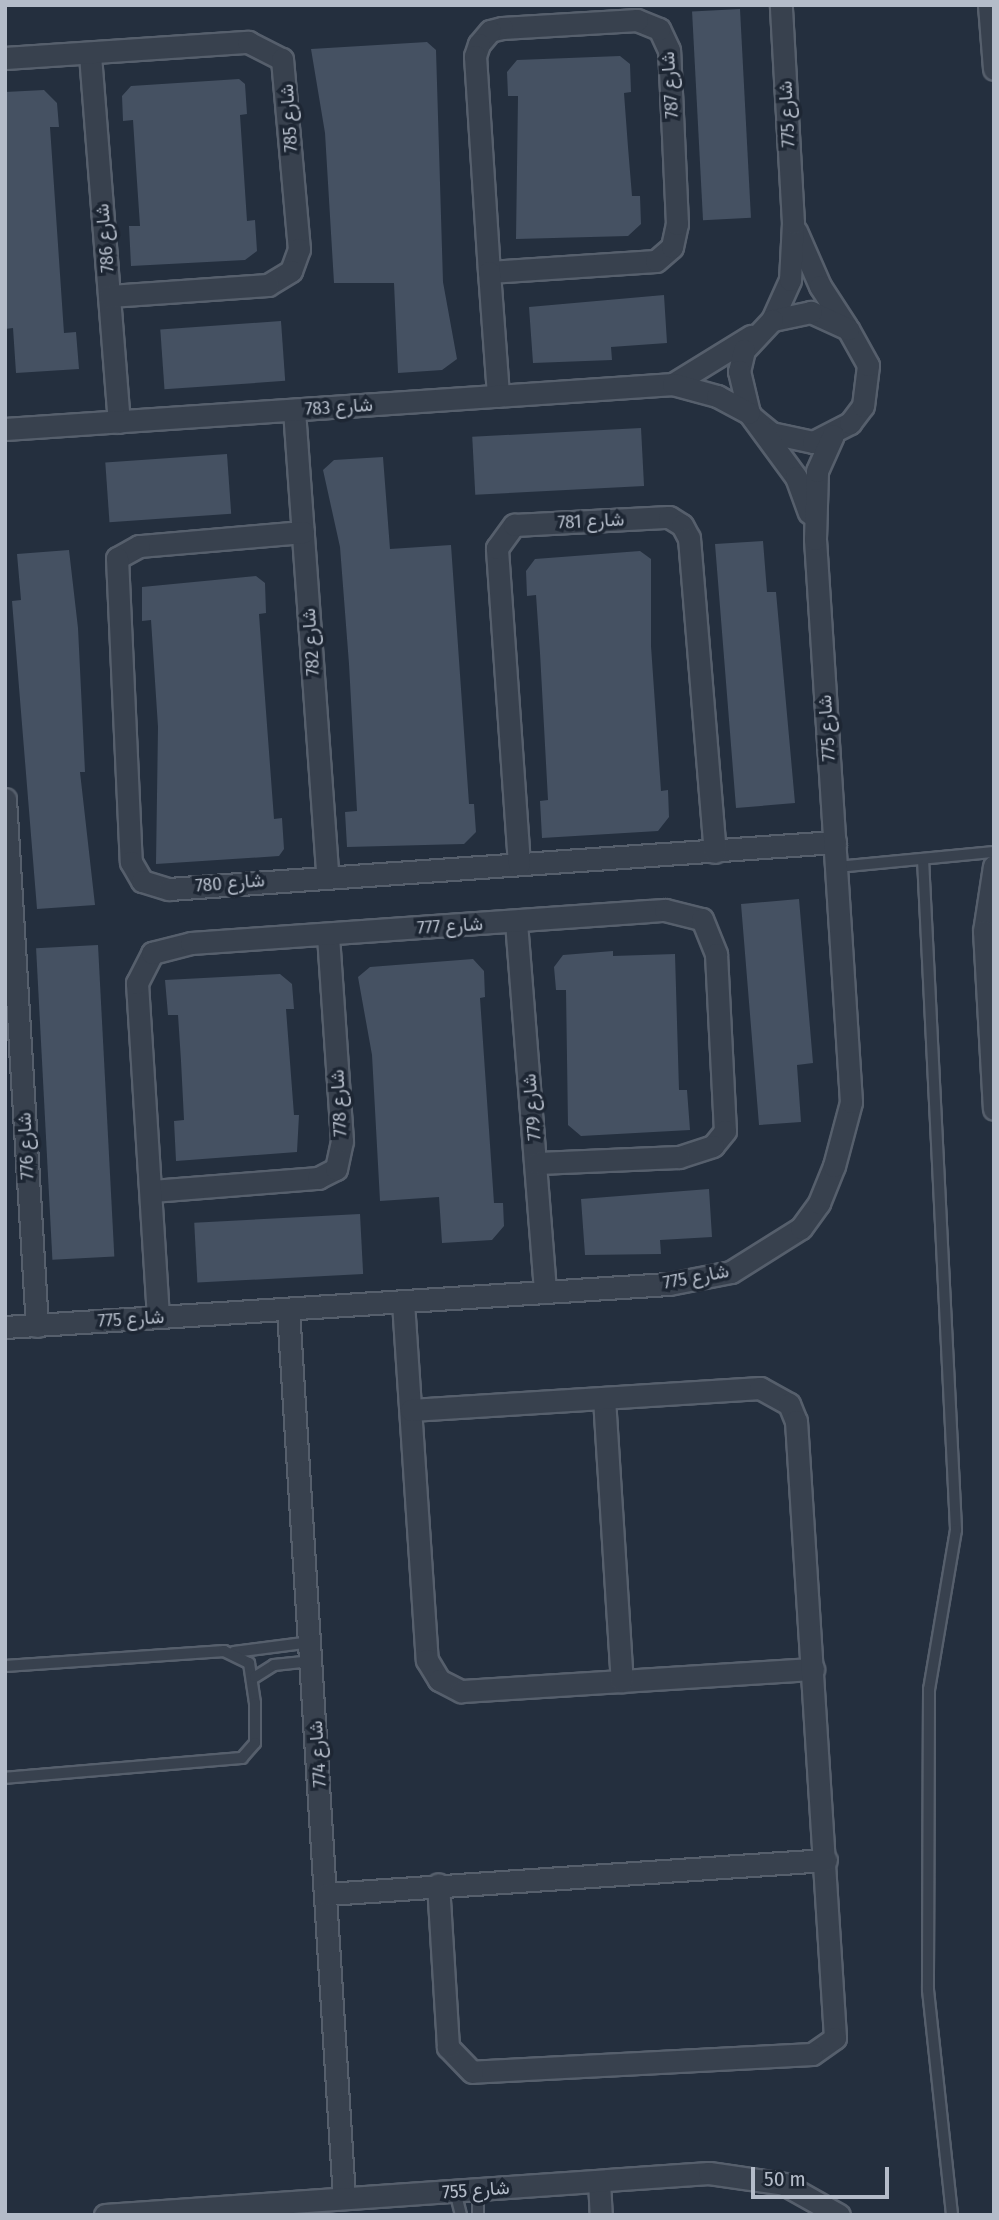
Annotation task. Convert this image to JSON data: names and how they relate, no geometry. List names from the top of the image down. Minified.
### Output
{"streets":{"street":["شارع 787","شارع 775","شارع 785","شارع 786","شارع 783","شارع 781","شارع 782","شارع 780","شارع 777","شارع 778","شارع 779","شارع 776","شارع 774","شارع 755"]},"crossings":[["شارع 787","شارع 783"],["شارع 775","شارع 783"],["شارع 775","شارع 780"],["شارع 775","شارع 777"],["شارع 775","شارع 779"],["شارع 775","شارع 776"],["شارع 775","شارع 774"],["شارع 785","شارع 786"],["شارع 786","شارع 783"],["شارع 783","شارع 782"],["شارع 781","شارع 780"],["شارع 782","شارع 780"],["شارع 777","شارع 778"],["شارع 777","شارع 779"],["شارع 774","شارع 755"]],"scale_bar":"50 m"}
